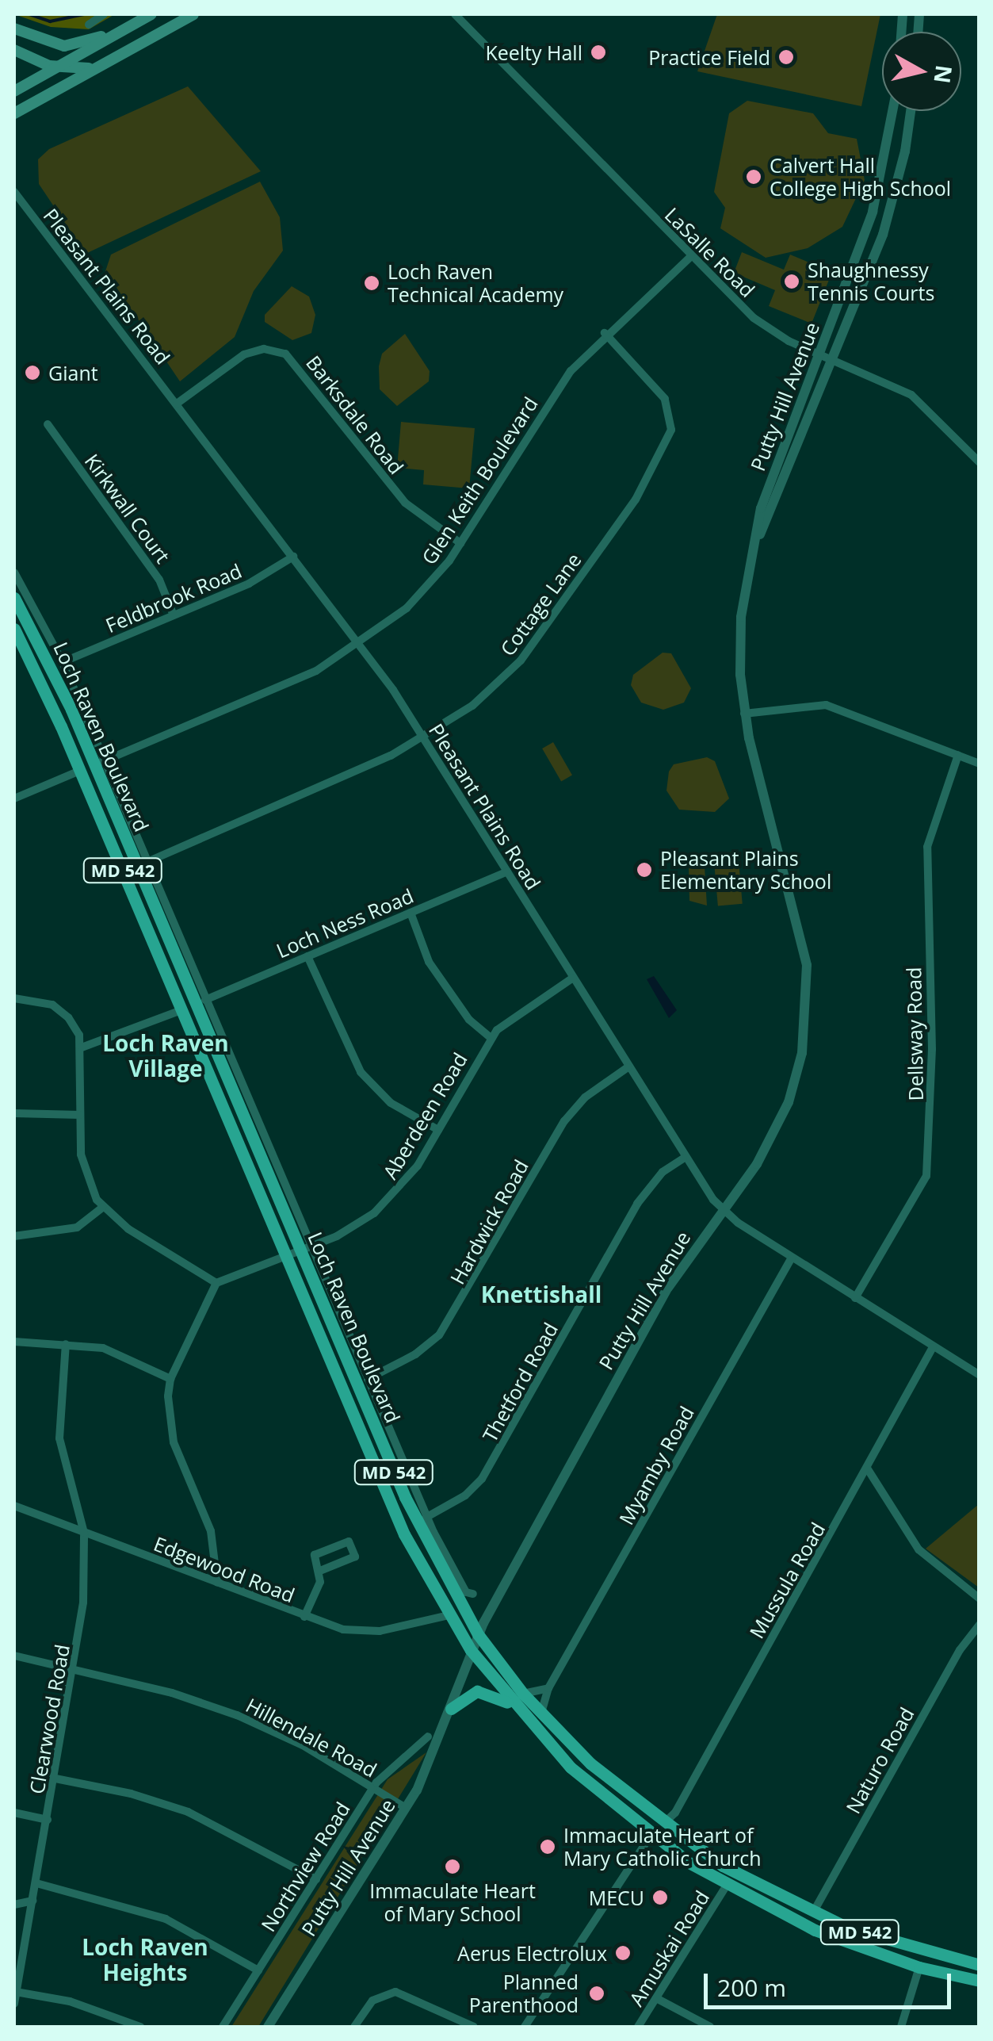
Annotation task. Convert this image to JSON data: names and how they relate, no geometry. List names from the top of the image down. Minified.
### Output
{"streets":{"main road":["Loch Raven Boulevard","MD 542"],"street":["LaSalle Road","Pleasant Plains Road","Putty Hill Avenue","Barksdale Road","Glen Keith Boulevard","Kirkwall Court","Feldbrook Road","Cottage Lane","Loch Ness Road","Dellsway Road","Aberdeen Road","Hardwick Road","Thetford Road","Myamby Road","Edgewood Road","Mussula Road","Clearwood Road","Hillendale Road","Naturo Road","Northview Road","Amuskai Road"]},"crossings":[["LaSalle Road","Putty Hill Avenue"],["LaSalle Road","Glen Keith Boulevard"],["Pleasant Plains Road","Putty Hill Avenue"],["Pleasant Plains Road","Barksdale Road"],["Pleasant Plains Road","Glen Keith Boulevard"],["Pleasant Plains Road","Feldbrook Road"],["Pleasant Plains Road","Cottage Lane"],["Pleasant Plains Road","Loch Ness Road"],["Pleasant Plains Road","Dellsway Road"],["Pleasant Plains Road","Aberdeen Road"],["Pleasant Plains Road","Hardwick Road"],["Pleasant Plains Road","Thetford Road"],["Pleasant Plains Road","Myamby Road"],["Pleasant Plains Road","Mussula Road"],["Putty Hill Avenue","Loch Raven Boulevard"],["Putty Hill Avenue","Hillendale Road"],["Barksdale Road","Glen Keith Boulevard"],["Glen Keith Boulevard","Cottage Lane"],["Glen Keith Boulevard","Loch Raven Boulevard"],["Kirkwall Court","Feldbrook Road"],["Feldbrook Road","Loch Raven Boulevard"],["Cottage Lane","Loch Raven Boulevard"],["Loch Raven Boulevard","Loch Ness Road"],["Loch Raven Boulevard","Aberdeen Road"],["Loch Raven Boulevard","Hardwick Road"],["Loch Raven Boulevard","Thetford Road"],["Loch Raven Boulevard","Myamby Road"],["Loch Raven Boulevard","Edgewood Road"],["Loch Raven Boulevard","Mussula Road"],["Loch Raven Boulevard","Naturo Road"],["Loch Raven Boulevard","Amuskai Road"],["Edgewood Road","Clearwood Road"],["Clearwood Road","Hillendale Road"],["Hillendale Road","Northview Road"]],"districts":["Loch Raven Village","Knettishall","Loch Raven Heights"],"places":["Keelty Hall","Practice Field","Calvert Hall College High School","Shaughnessy Tennis Courts","Loch Raven Technical Academy","Giant","Pleasant Plains Elementary School","Immaculate Heart of Mary Catholic Church","Immaculate Heart of Mary School","MECU","Aerus Electrolux","Planned Parenthood"],"scale_bar":"200 m","north":"right"}
